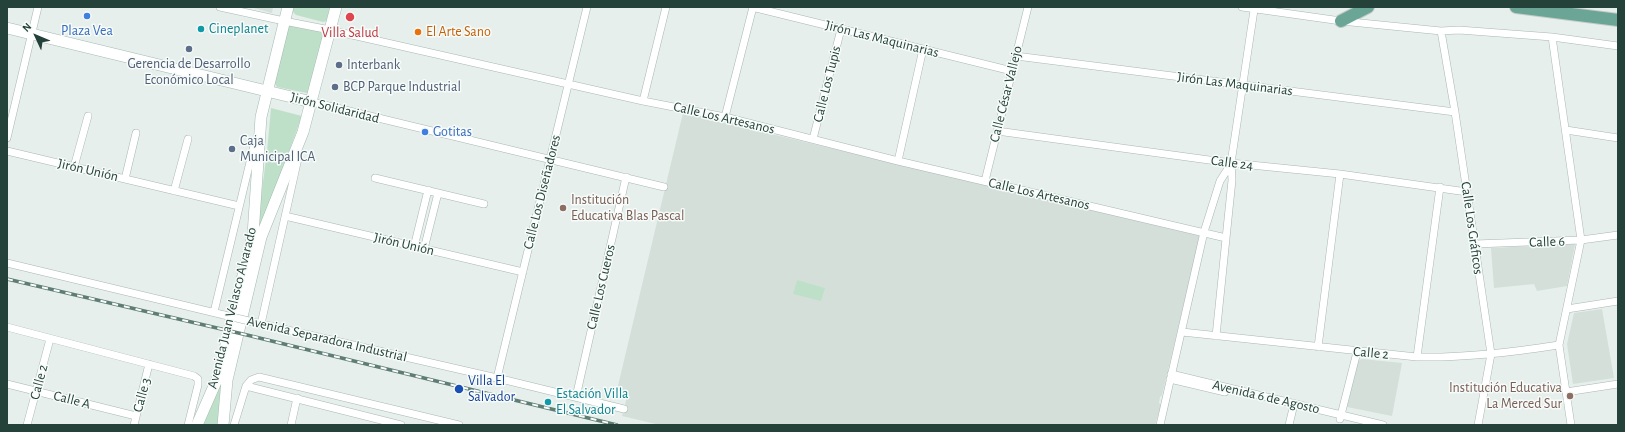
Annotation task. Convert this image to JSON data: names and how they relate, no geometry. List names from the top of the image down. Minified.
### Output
{"streets":{"main road":["Jirón Solidaridad","Avenida Juan Velasco Alvarado"],"street":["Jirón Las Maquinarias","Calle Los Tupis","Calle César Vallejo","Calle Los Artesanos","Calle 24","Jirón Unión","Calle Los Diseñadores","Calle Los Gráficos","Calle 6","Calle Los Cueros","Avenida Separadora Industrial","Calle 2","Calle 3","Avenida 6 de Agosto","Calle A"]},"crossings":[["Jirón Las Maquinarias","Calle Los Tupis"],["Jirón Las Maquinarias","Calle César Vallejo"],["Jirón Las Maquinarias","Calle Los Gráficos"],["Calle Los Tupis","Calle Los Artesanos"],["Calle César Vallejo","Calle Los Artesanos"],["Calle César Vallejo","Calle 24"],["Jirón Solidaridad","Calle Los Diseñadores"],["Jirón Solidaridad","Calle Los Cueros"],["Jirón Solidaridad","Avenida Juan Velasco Alvarado"],["Calle Los Artesanos","Calle Los Diseñadores"],["Calle Los Artesanos","Avenida Juan Velasco Alvarado"],["Calle 24","Calle Los Gráficos"],["Jirón Unión","Calle Los Diseñadores"],["Jirón Unión","Avenida Juan Velasco Alvarado"],["Calle Los Diseñadores","Avenida Separadora Industrial"],["Calle Los Gráficos","Calle 6"],["Calle Los Gráficos","Calle 2"],["Calle Los Cueros","Avenida Separadora Industrial"],["Avenida Juan Velasco Alvarado","Avenida Separadora Industrial"],["Avenida Juan Velasco Alvarado","Calle 3"],["Calle 2","Calle A"],["Calle 3","Calle A"]],"places":["Plaza Vea","Villa Salud","Cineplanet","El Arte Sano","Gerencia de Desarrollo Económico Local","Interbank","BCP Parque Industrial","Gotitas","Caja Municipal ICA","Institución Educativa Blas Pascal","Villa El Salvador","Institución Educativa La Merced Sur","Estación Villa El Salvador"],"north":"top left"}
